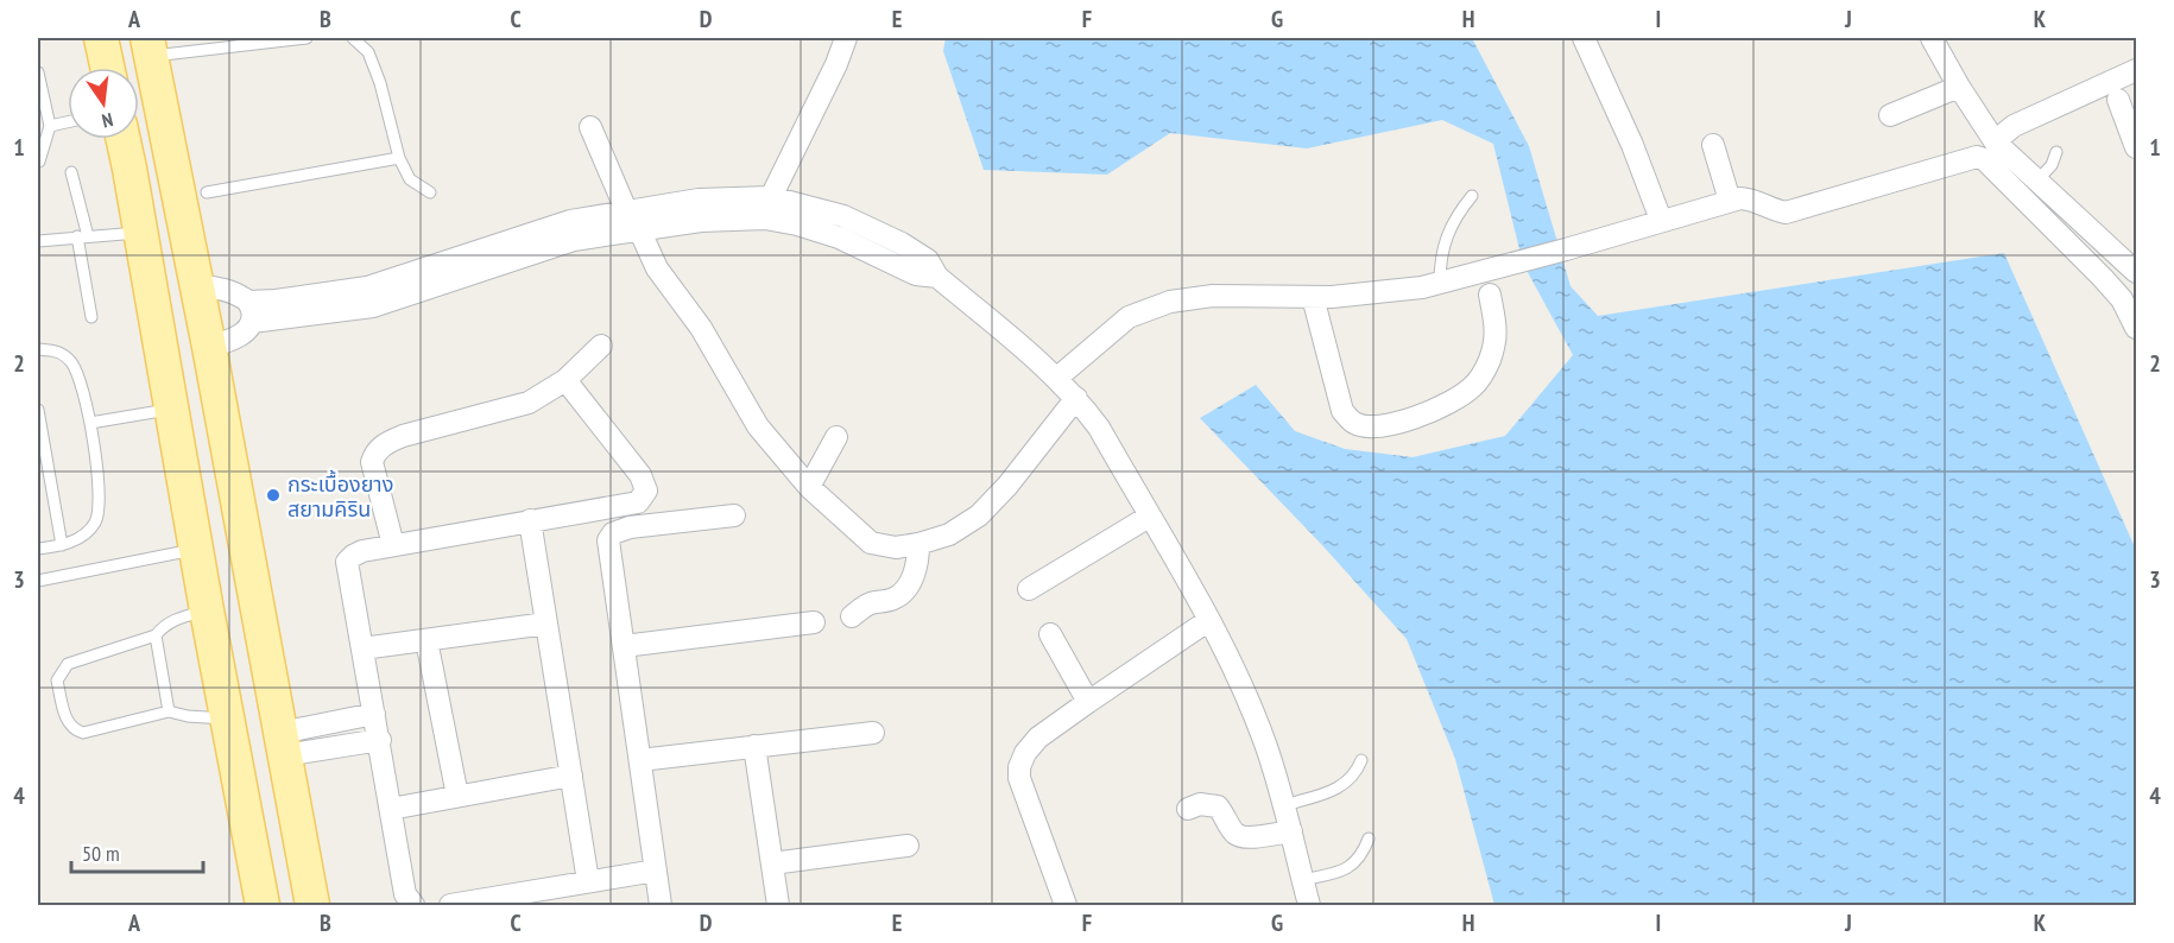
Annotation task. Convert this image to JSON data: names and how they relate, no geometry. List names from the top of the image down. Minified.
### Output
{"places":["กระเบื้องยาง สยามคิริน"],"scale_bar":"50 m","north":"bottom","grid":{"columns":["A","B","C","D","E","F","G","H","I","J","K"],"rows":["1","2","3","4"]}}
